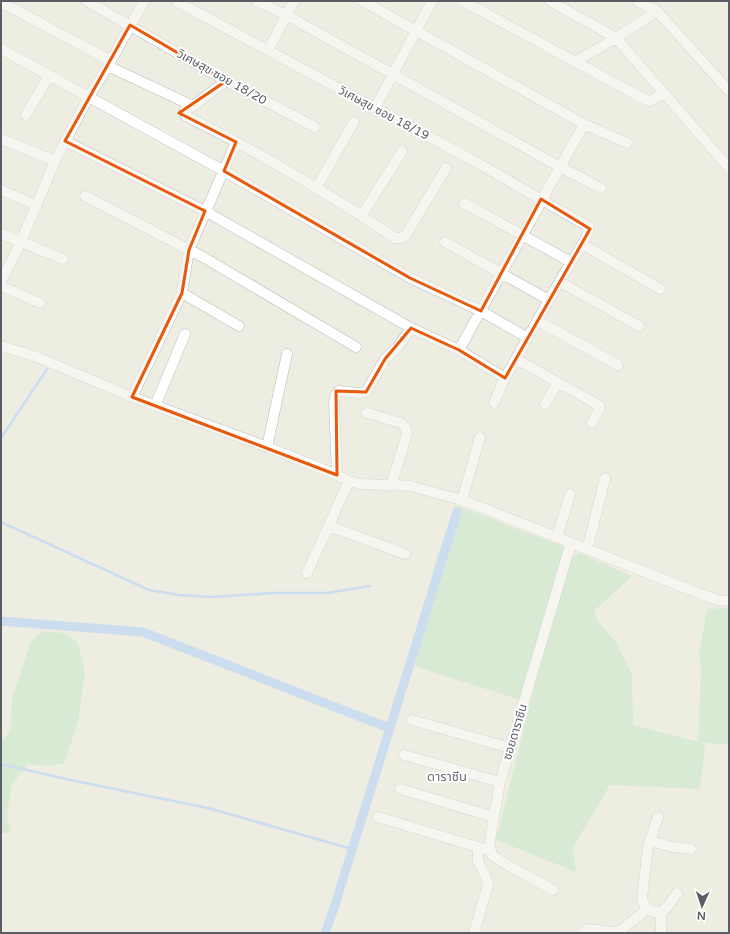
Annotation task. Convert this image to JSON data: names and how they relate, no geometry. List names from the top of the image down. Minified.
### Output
{"streets":{"street":["วิเศษสุข ซอย 18/20","วิเศษสุข ซอย 18/19","ซอยดาราซีน"]},"districts":["ดาราซีน"],"north":"bottom"}
